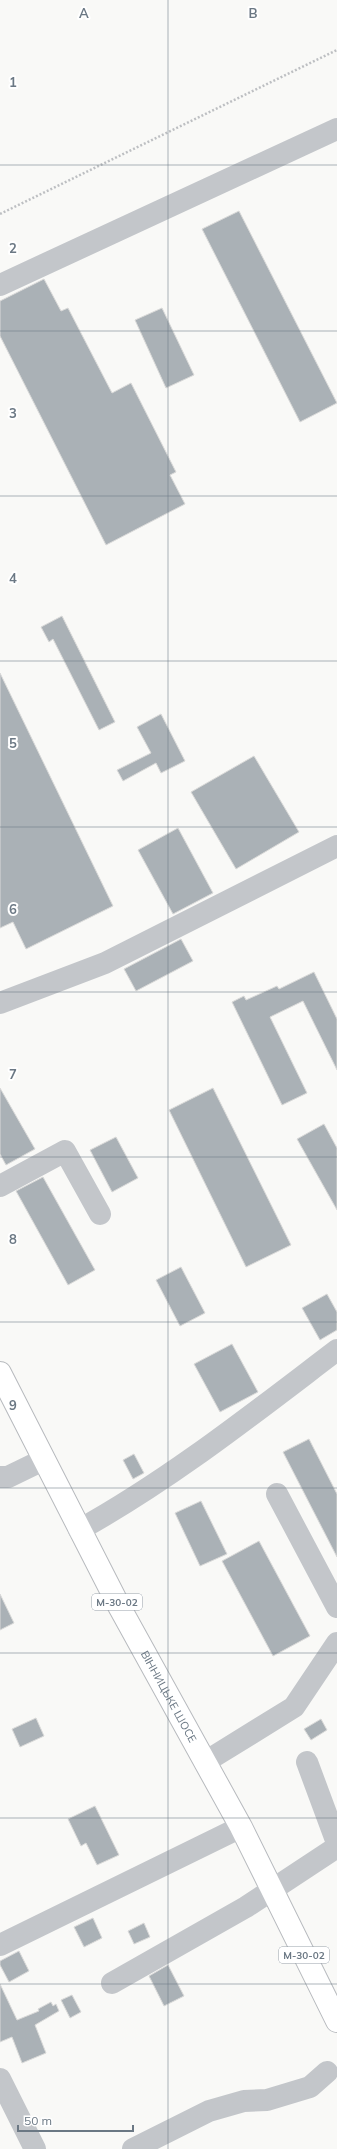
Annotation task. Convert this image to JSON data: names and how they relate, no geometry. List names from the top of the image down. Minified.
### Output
{"streets":{"main road":["М-30-02","ВІННИЦЬКЕ ШОСЕ"]},"scale_bar":"50 m","grid":{"columns":["A","B"],"rows":["1","2","3","4","5","6","7","8","9"]}}
